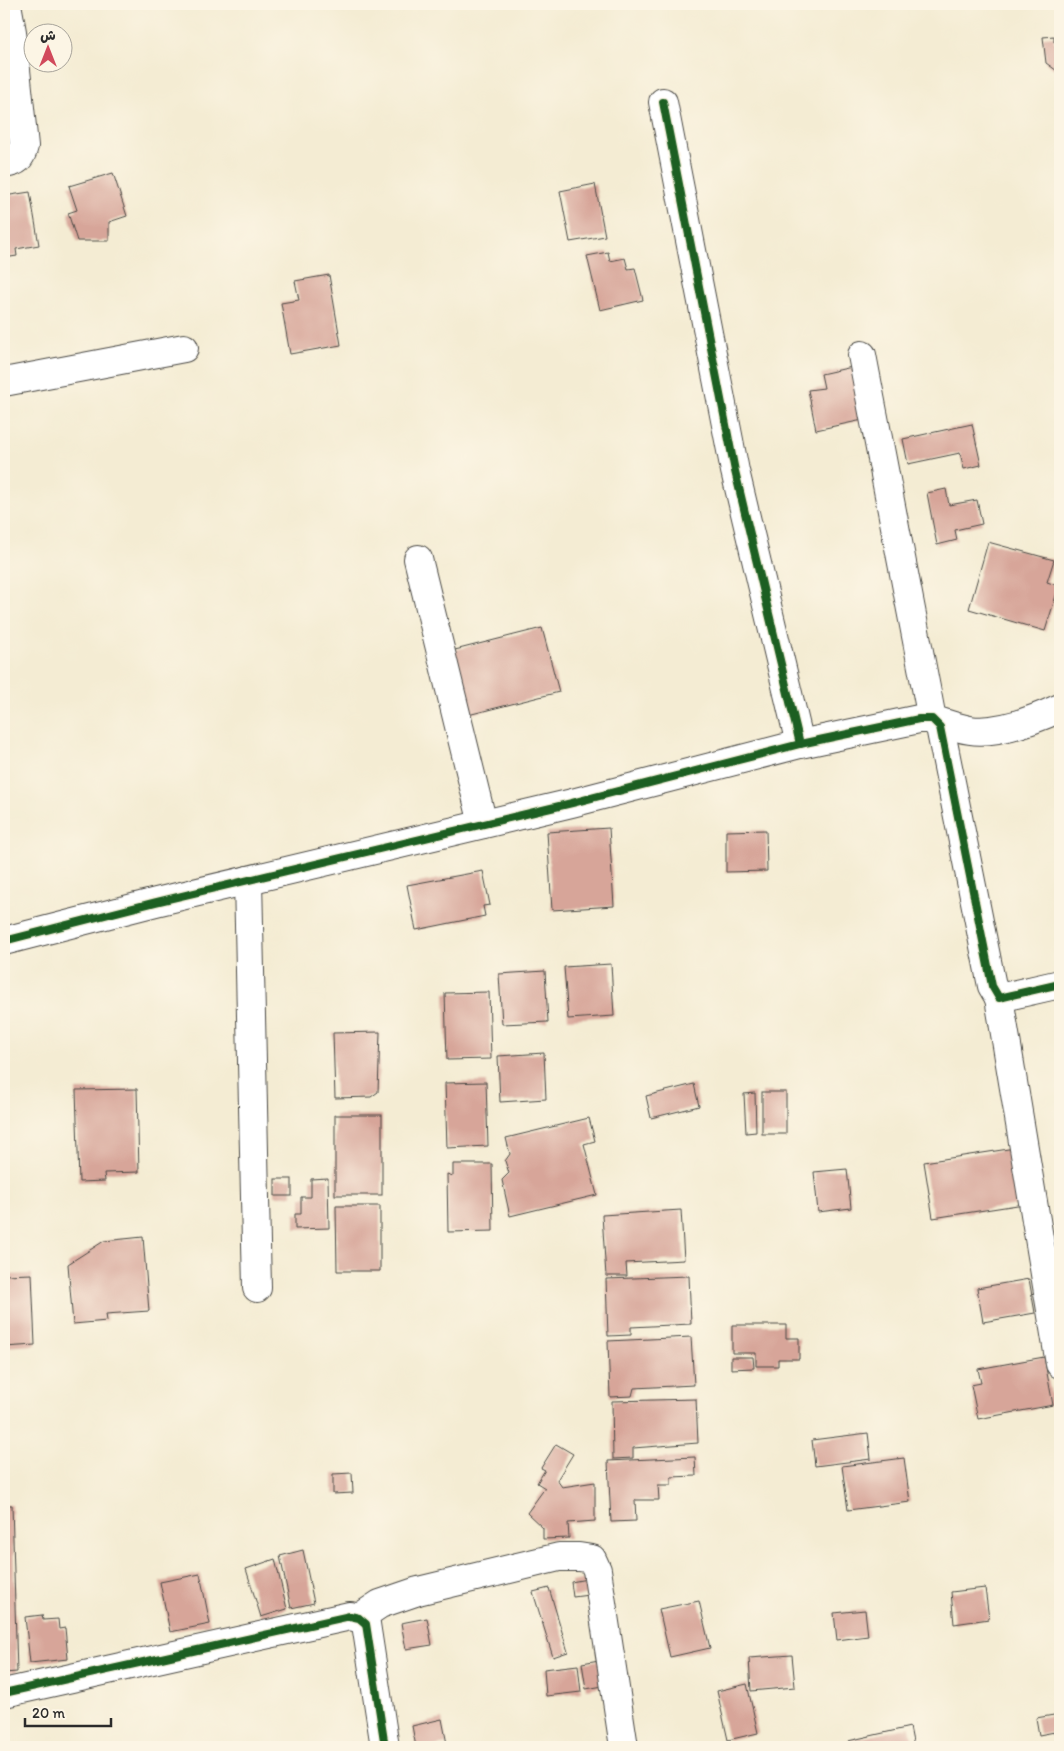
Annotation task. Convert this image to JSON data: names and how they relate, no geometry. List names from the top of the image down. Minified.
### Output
{"scale_bar":"20 m","north":"top"}
